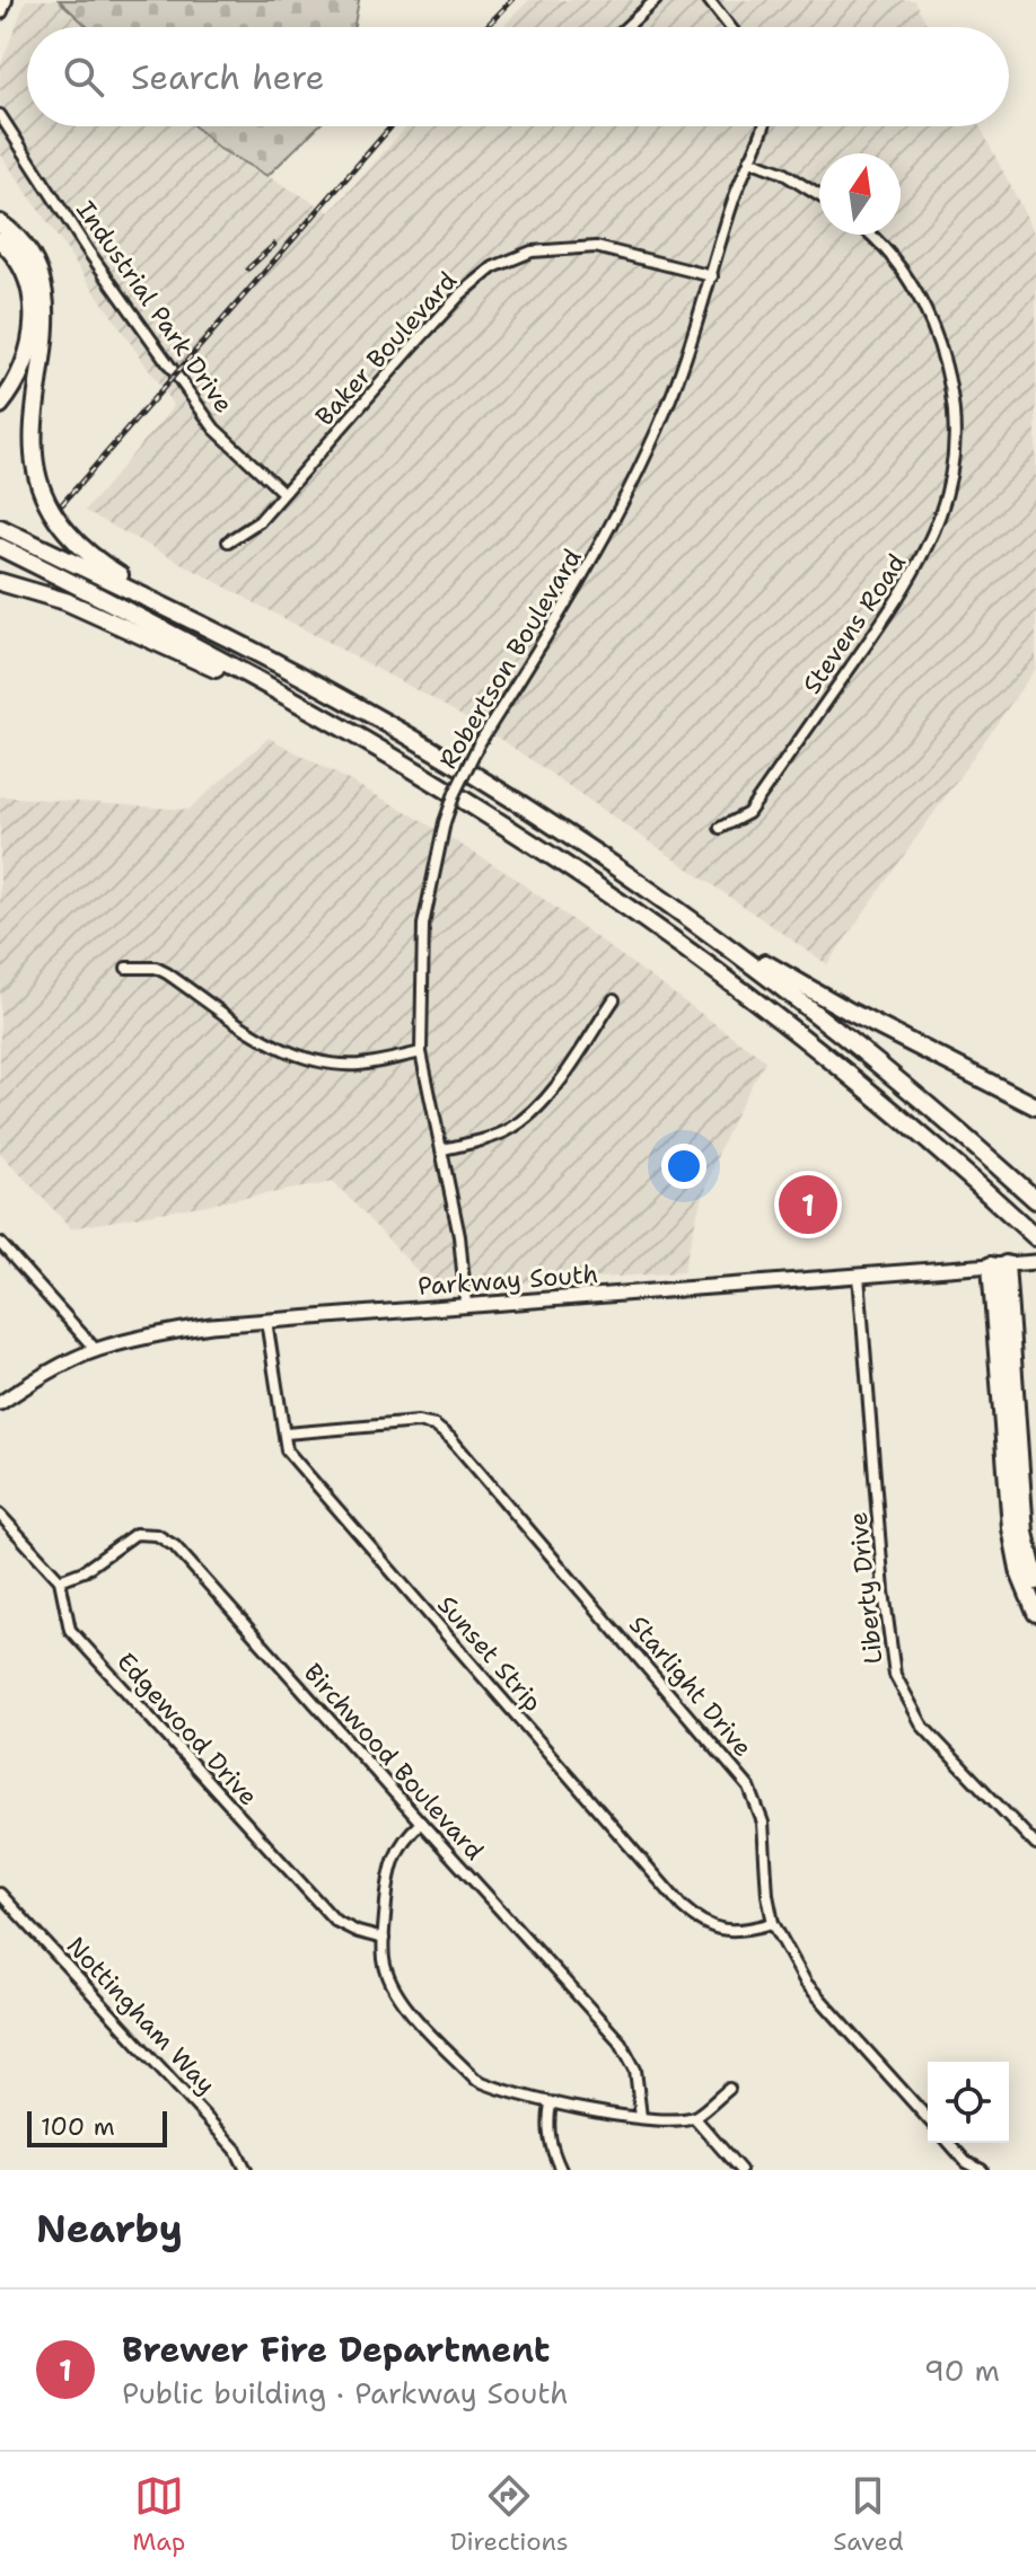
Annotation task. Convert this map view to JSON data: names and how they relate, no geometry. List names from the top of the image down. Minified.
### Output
{"streets":{"main road":["Parkway South"],"street":["Industrial Park Drive","Baker Boulevard","Stevens Road","Robertson Boulevard","Liberty Drive","Sunset Strip","Starlight Drive","Edgewood Drive","Birchwood Boulevard","Nottingham Way"]},"crossings":[["Industrial Park Drive","Baker Boulevard"],["Baker Boulevard","Robertson Boulevard"],["Robertson Boulevard","Parkway South"],["Parkway South","Liberty Drive"],["Parkway South","Sunset Strip"],["Sunset Strip","Starlight Drive"],["Edgewood Drive","Birchwood Boulevard"]],"scale_bar":"100 m","north":"top","page":{"search":"Search here","pins":"1","scale":"100 m","heading":"Nearby","list":[{"mark":"1","name":"Brewer Fire Department","note":"Public building · Parkway South","value":"90 m"}],"nav":["Map","Directions","Saved"]}}
